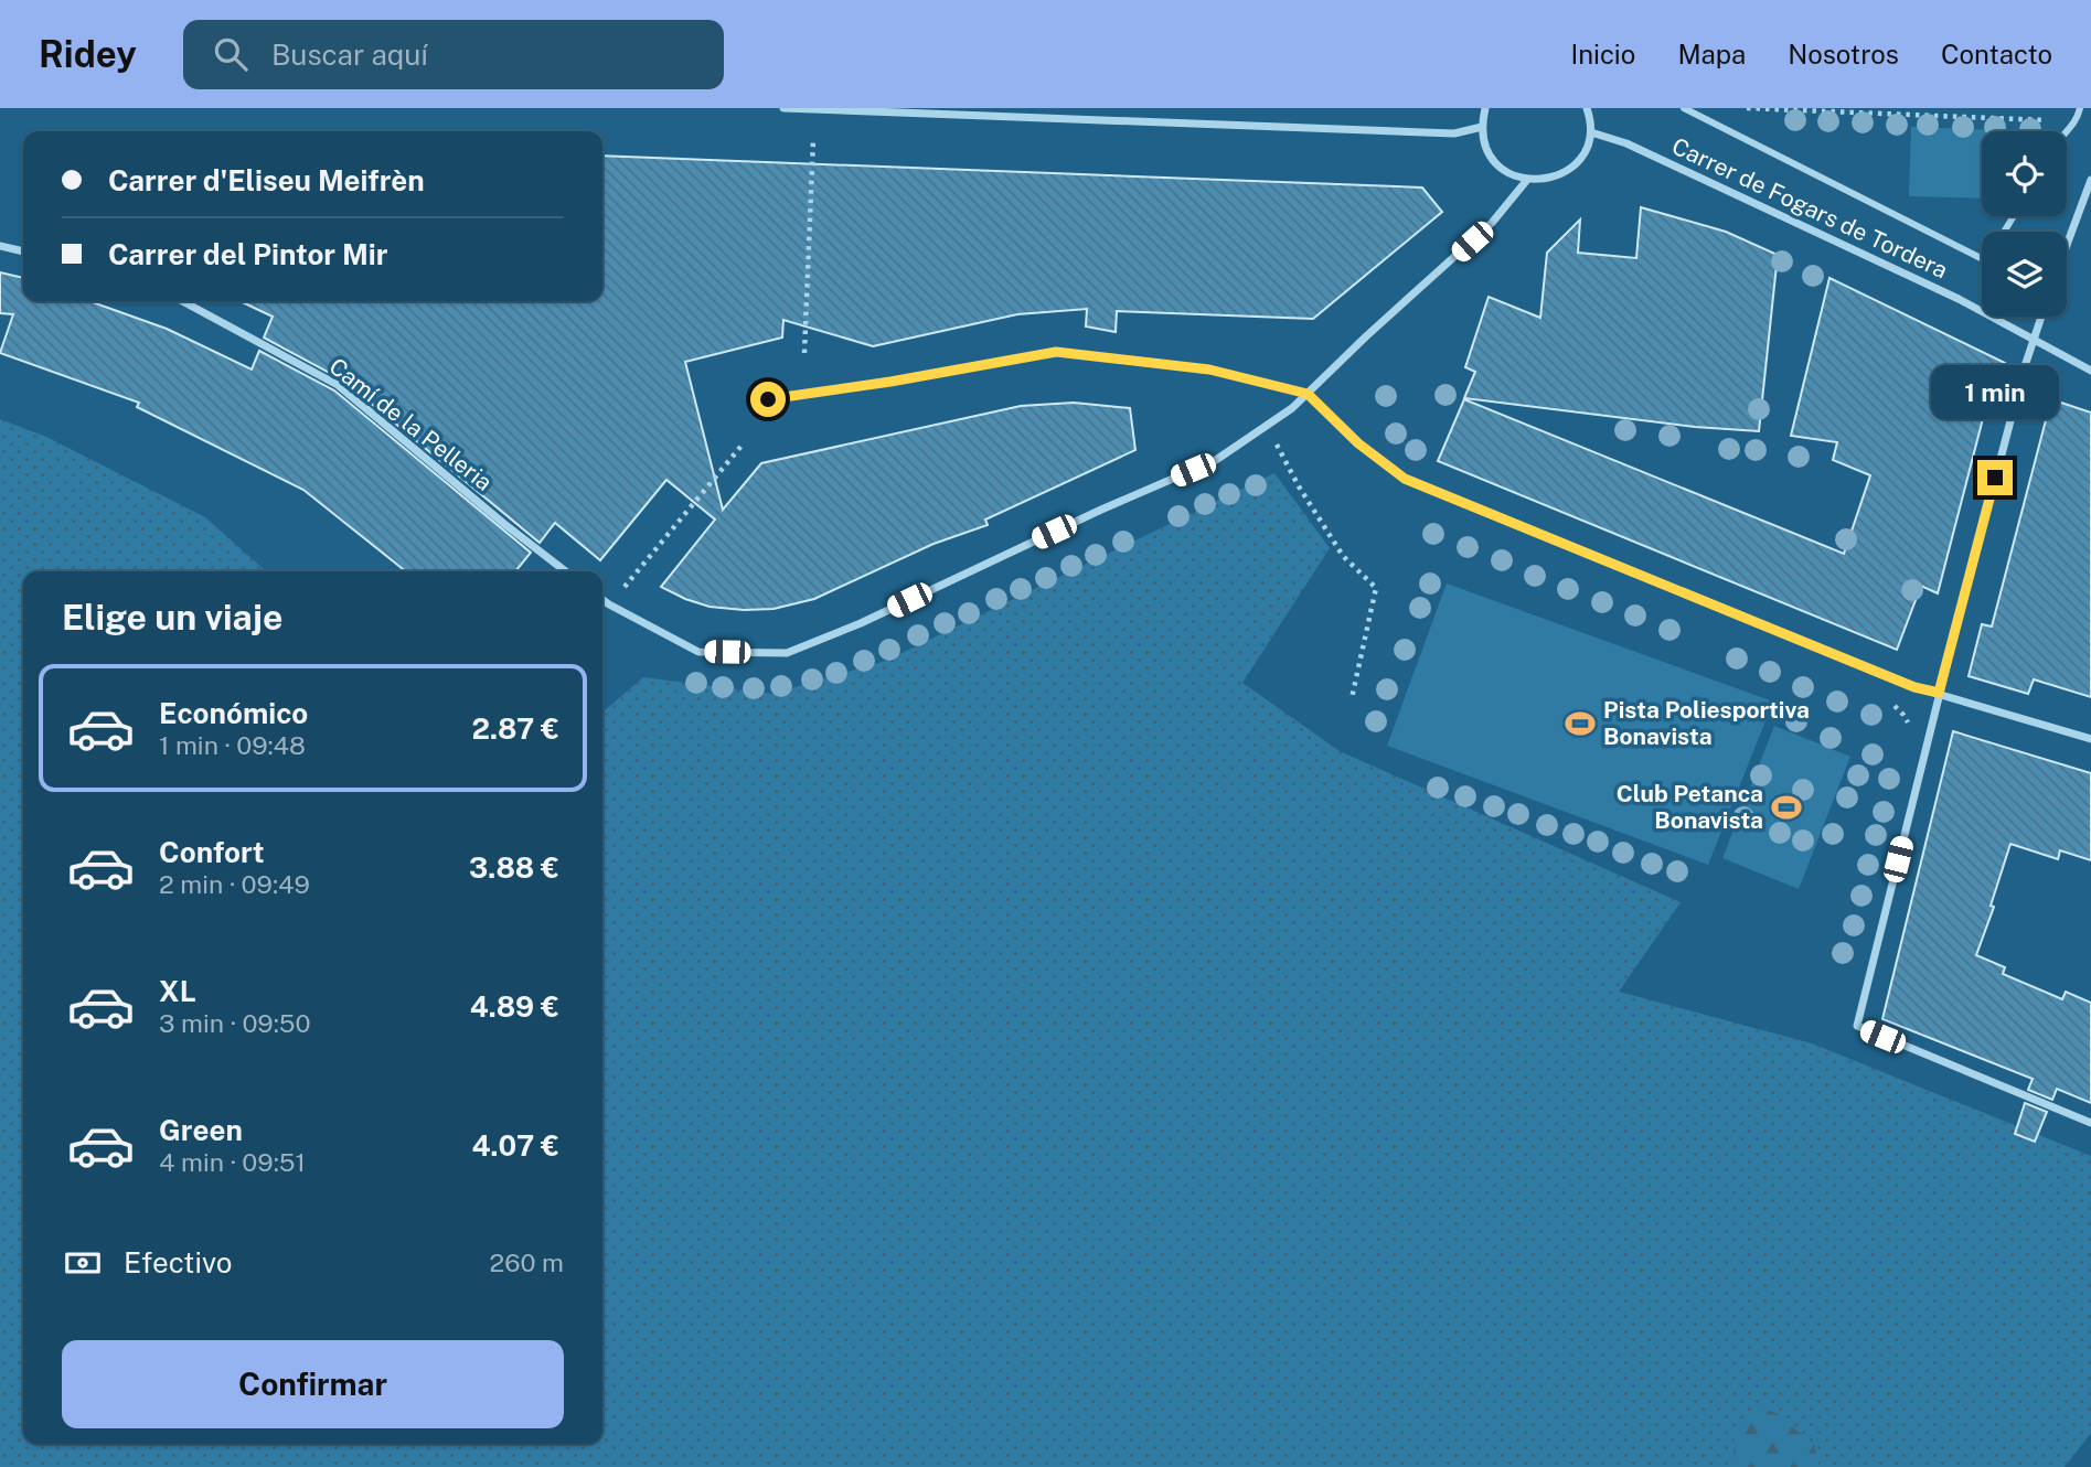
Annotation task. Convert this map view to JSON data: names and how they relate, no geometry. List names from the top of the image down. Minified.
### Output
{"streets":{"street":["Carrer de Fogars de Tordera","Camí de la Pelleria"]},"places":{"sports":["Pista Poliesportiva Bonavista","Club Petanca Bonavista"]},"page":{"header":"Ridey","search":"Buscar aquí","nav":["Inicio","Mapa","Nosotros","Contacto"],"banner":["Carrer d'Eliseu Meifrèn","Carrer del Pintor Mir"],"bubble":"1 min","heading":"Elige un viaje","list":[{"name":"Económico","note":"1 min · 09:48","value":"2.87 €"},{"name":"Confort","note":"2 min · 09:49","value":"3.88 €"},{"name":"XL","note":"3 min · 09:50","value":"4.89 €"},{"name":"Green","note":"4 min · 09:51","value":"4.07 €"}],"pay":["Efectivo","260 m"],"buttons":"Confirmar"}}
